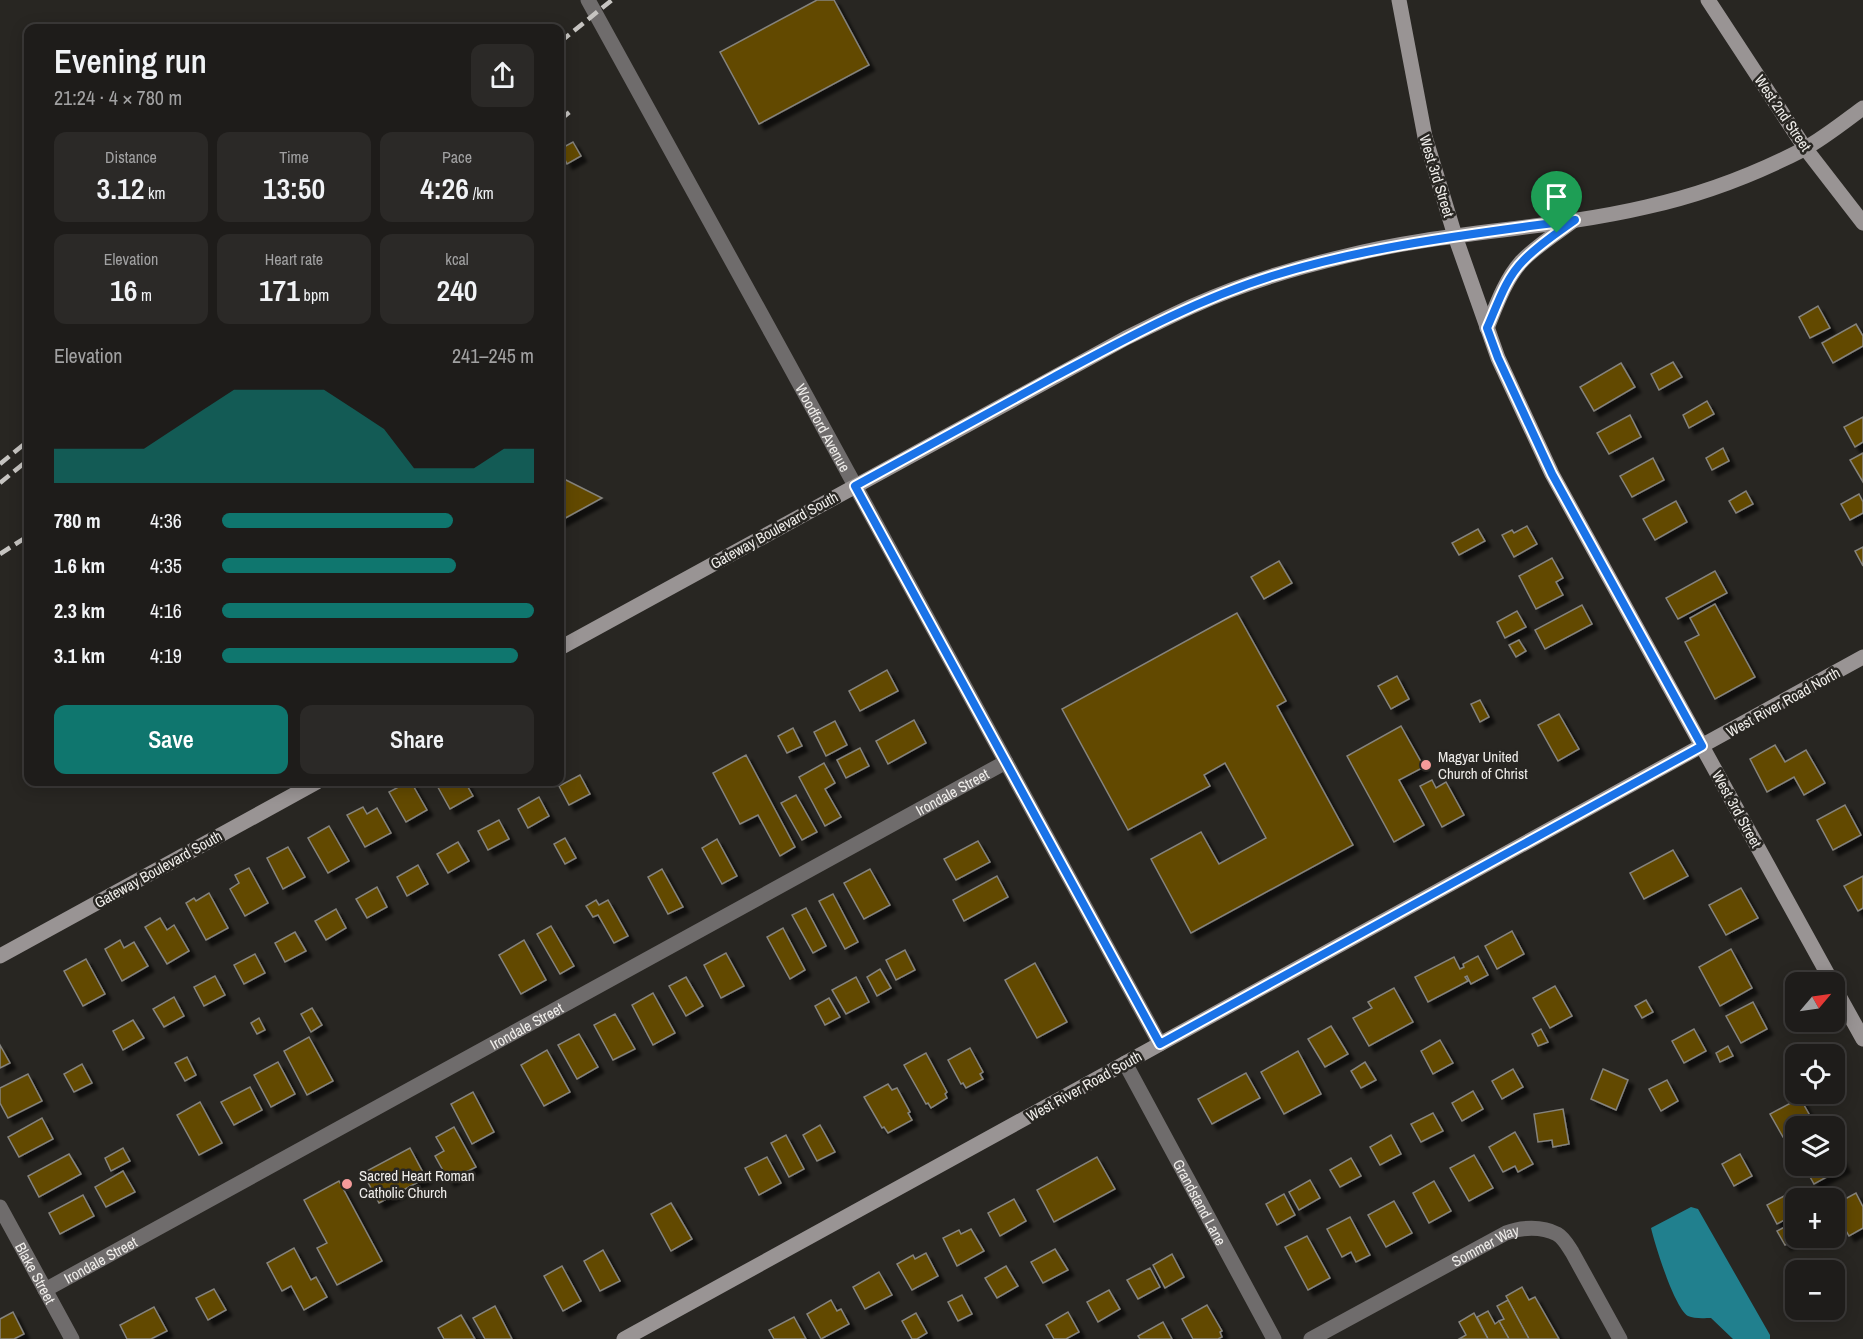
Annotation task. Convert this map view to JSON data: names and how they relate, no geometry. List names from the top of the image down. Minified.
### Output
{"streets":{"main road":["West 2nd Street","West 3rd Street","Gateway Boulevard South","West River Road North","West River Road South"],"street":["Woodford Avenue","Irondale Street","Grandstand Lane","Sommer Way","Blake Street"]},"crossings":[["West 2nd Street","Gateway Boulevard South"],["West 3rd Street","Gateway Boulevard South"],["West 3rd Street","West River Road North"],["West 3rd Street","West River Road South"],["Woodford Avenue","Gateway Boulevard South"],["Woodford Avenue","Irondale Street"],["Woodford Avenue","West River Road South"],["West River Road North","West River Road South"],["Irondale Street","Blake Street"],["West River Road South","Grandstand Lane"]],"places":["Magyar United Church of Christ","Sacred Heart Roman Catholic Church"],"north":"top right","page":{"heading":["Evening run","21:24 · 4 × 780 m"],"stats":[["Distance","3.12 km"],["Time","13:50"],["Pace","4:26 /km"],["Elevation","16 m"],["Heart rate","171 bpm"],["kcal","240"]],"chart":["Elevation","241–245 m"],"list":[{"name":"780 m","note":"4:36"},{"name":"1.6 km","note":"4:35"},{"name":"2.3 km","note":"4:16"},{"name":"3.1 km","note":"4:19"}],"buttons":["Save","Share"],"map_buttons":["+","−"]}}
